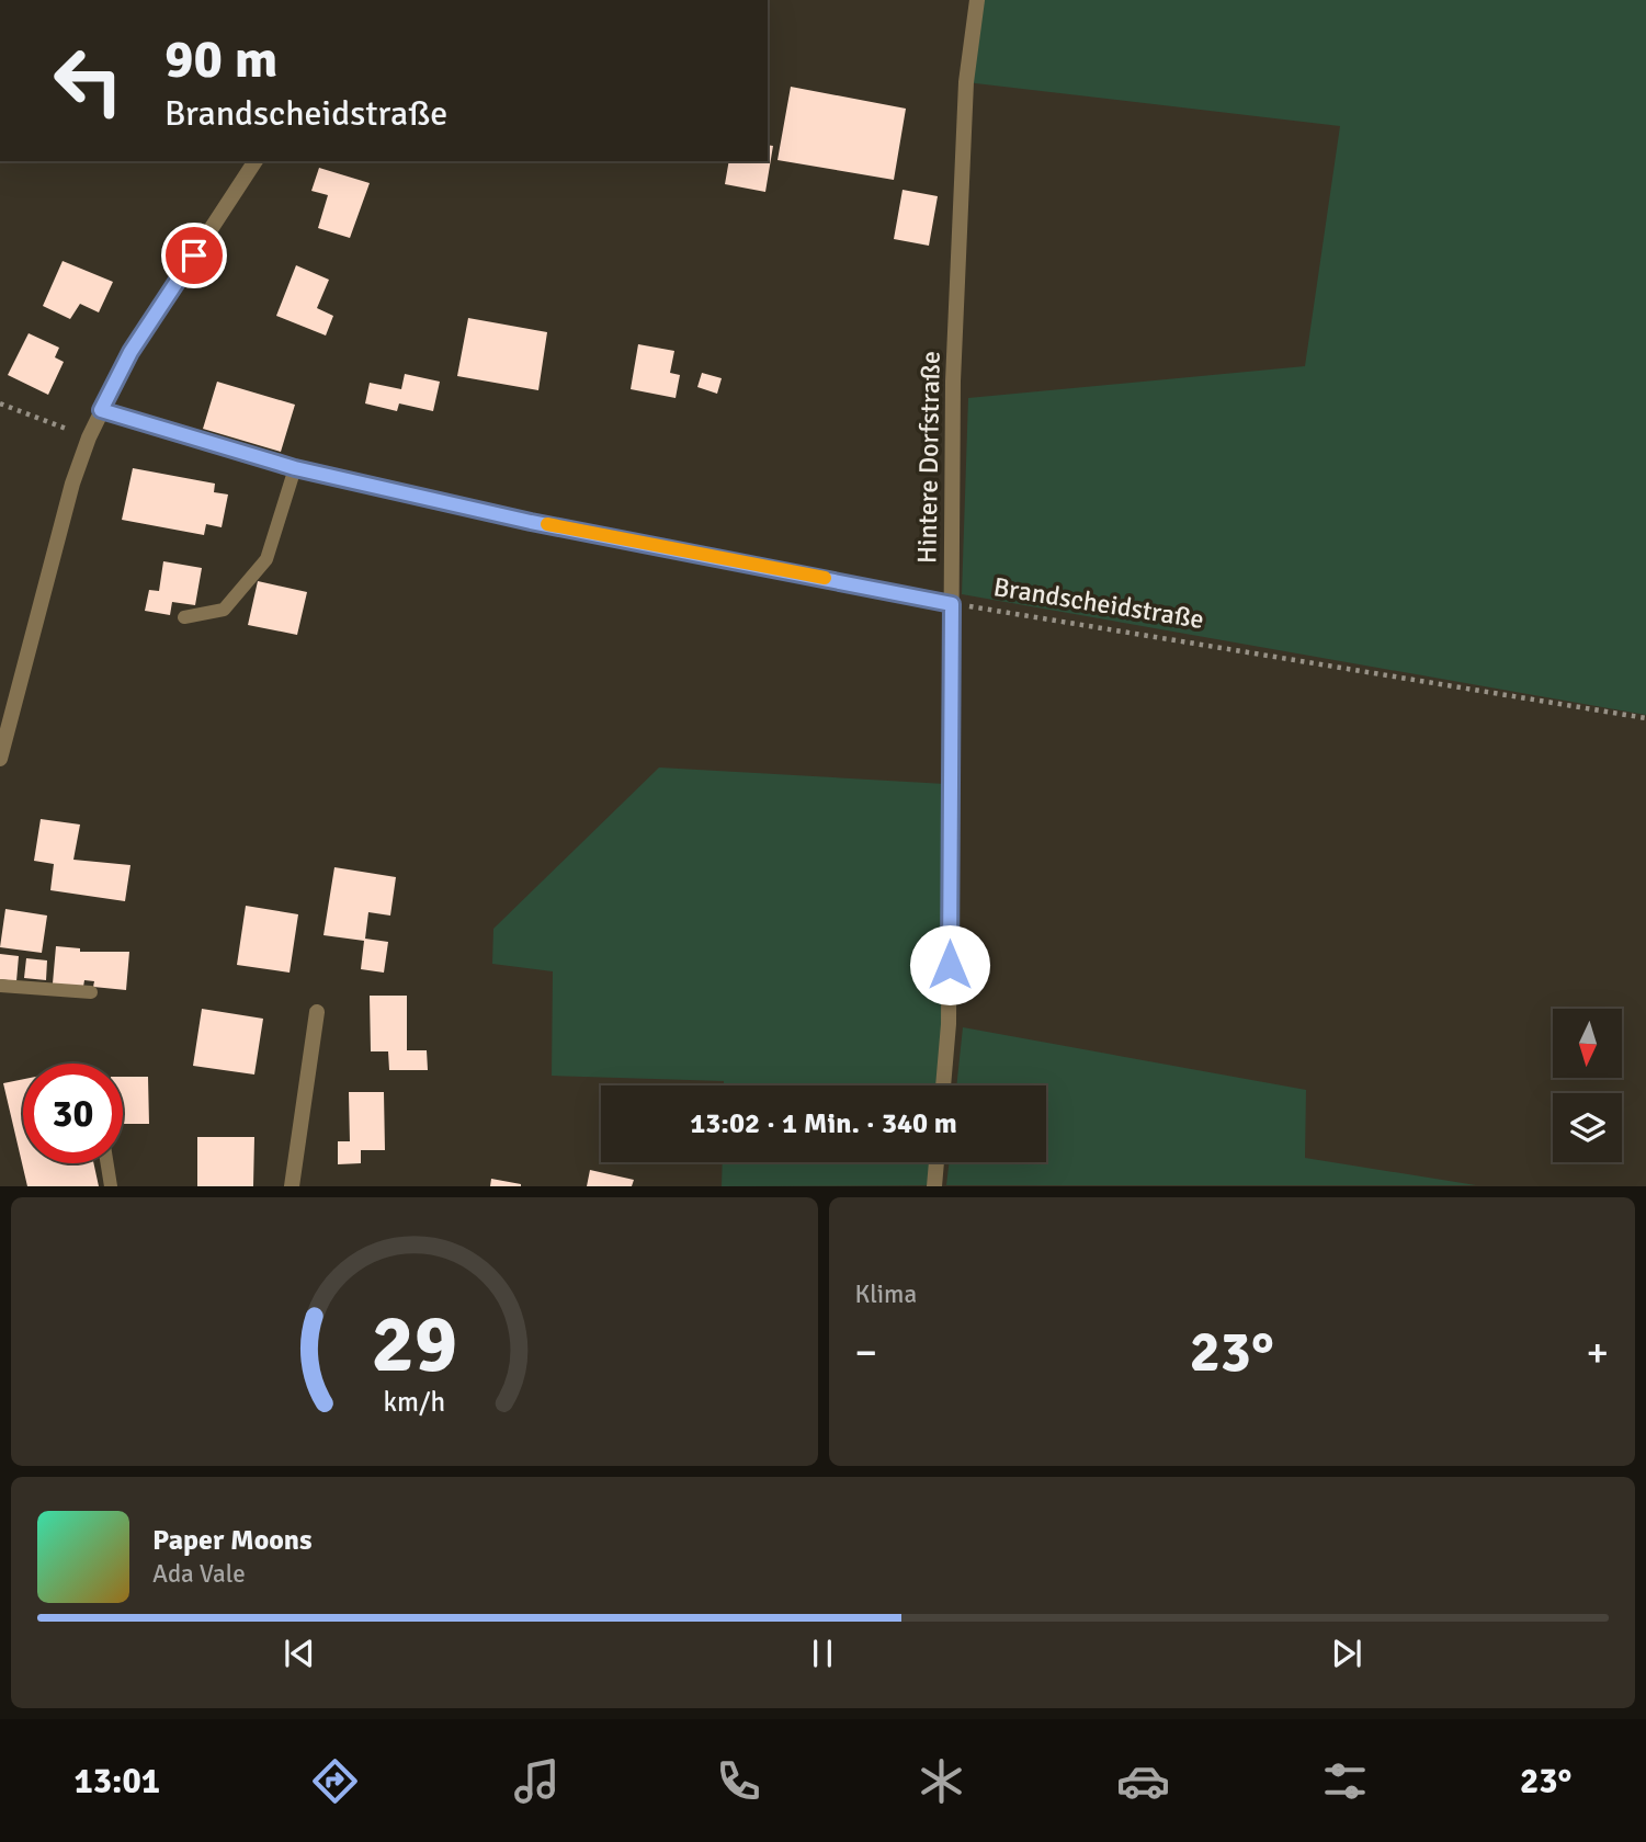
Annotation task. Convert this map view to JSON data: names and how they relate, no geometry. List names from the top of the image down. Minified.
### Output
{"streets":{"street":["Hintere Dorfstraße","Brandscheidstraße"]},"crossings":[["Hintere Dorfstraße","Brandscheidstraße"]],"north":"bottom","page":{"turn":["90 m","Brandscheidstraße"],"limit":"30","trip":"13:02 · 1 Min. · 340 m","tile":"Klima","heat":["−","23°","+"],"song":["Paper Moons","Ada Vale"],"tabs":["13:01","23°"],"gauge":["29","km/h"]}}
